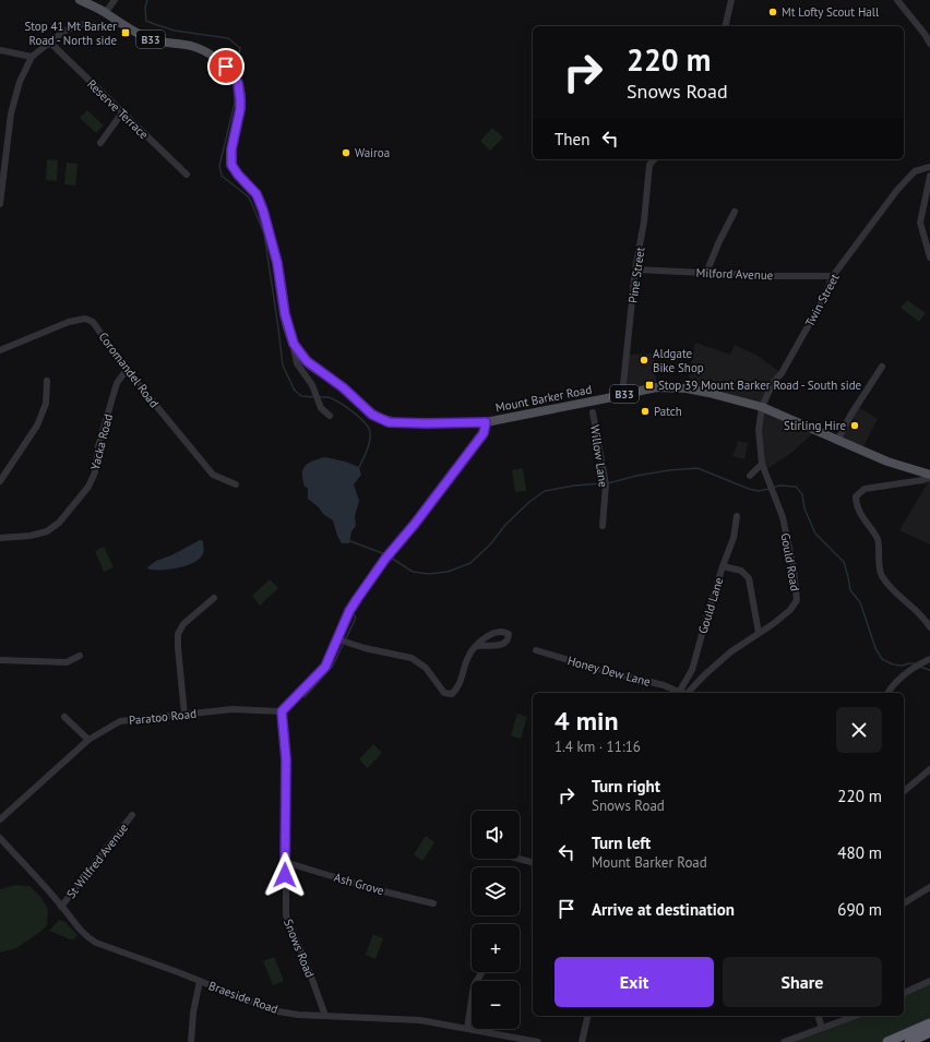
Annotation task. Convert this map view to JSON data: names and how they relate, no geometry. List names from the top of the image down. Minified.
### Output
{"streets":{"main road":["B33","Mount Barker Road"],"street":["Reserve Terrace","Milford Avenue","Pine Street","Twin Street","Coromandel Road","Yacka Road","Willow Lane","Gould Road","Gould Lane","Honey Dew Lane","Paratoo Road","St Wilfred Avenue","Ash Grove","Snows Road","Braeside Road"]},"crossings":[["Milford Avenue","Pine Street"],["Milford Avenue","Twin Street"],["Pine Street","Mount Barker Road"],["Twin Street","Mount Barker Road"],["Twin Street","Gould Road"],["Coromandel Road","Yacka Road"],["Mount Barker Road","Gould Road"],["Paratoo Road","Snows Road"],["St Wilfred Avenue","Braeside Road"],["Ash Grove","Snows Road"],["Snows Road","Braeside Road"]],"places":{"other":["Mt Lofty Scout Hall","Wairoa","Aldgate Bike Shop","Patch","Stirling Hire"],"transit":["Stop 41 Mt Barker Road - North side","Stop 39 Mount Barker Road - South side"]},"page":{"turn":["220 m","Snows Road"],"then":"Then","heading":["4 min","1.4 km · 11:16"],"list":[{"name":"Turn right","note":"Snows Road","value":"220 m"},{"name":"Turn left","note":"Mount Barker Road","value":"480 m"},{"name":"Arrive at destination","value":"690 m"}],"map_buttons":["+","−"],"buttons":["Exit","Share"]}}
